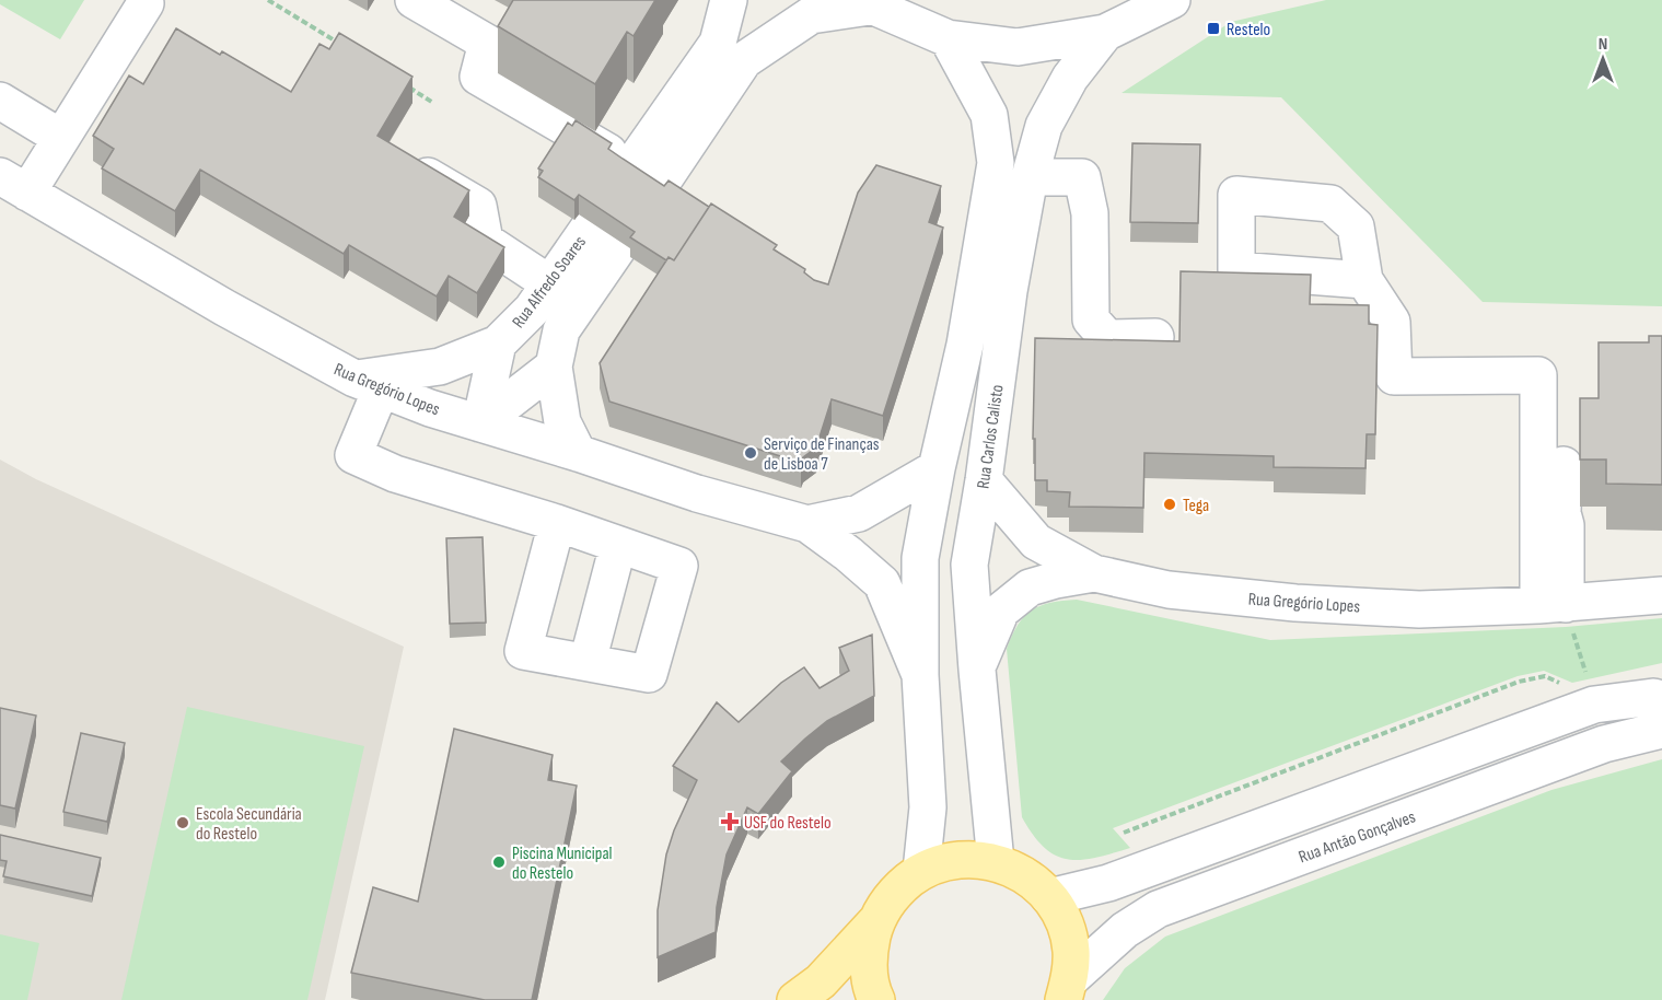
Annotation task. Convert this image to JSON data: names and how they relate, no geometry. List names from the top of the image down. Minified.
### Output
{"streets":{"street":["Rua Alfredo Soares","Rua Gregório Lopes","Rua Carlos Calisto","Rua Antão Gonçalves"]},"crossings":[["Rua Alfredo Soares","Rua Gregório Lopes"],["Rua Gregório Lopes","Rua Carlos Calisto"]],"places":{"transit":["Restelo"],"other":["Serviço de Finanças de Lisboa 7","Tega","Escola Secundária do Restelo","Piscina Municipal do Restelo"],"health":["USF do Restelo"]},"north":"top"}
